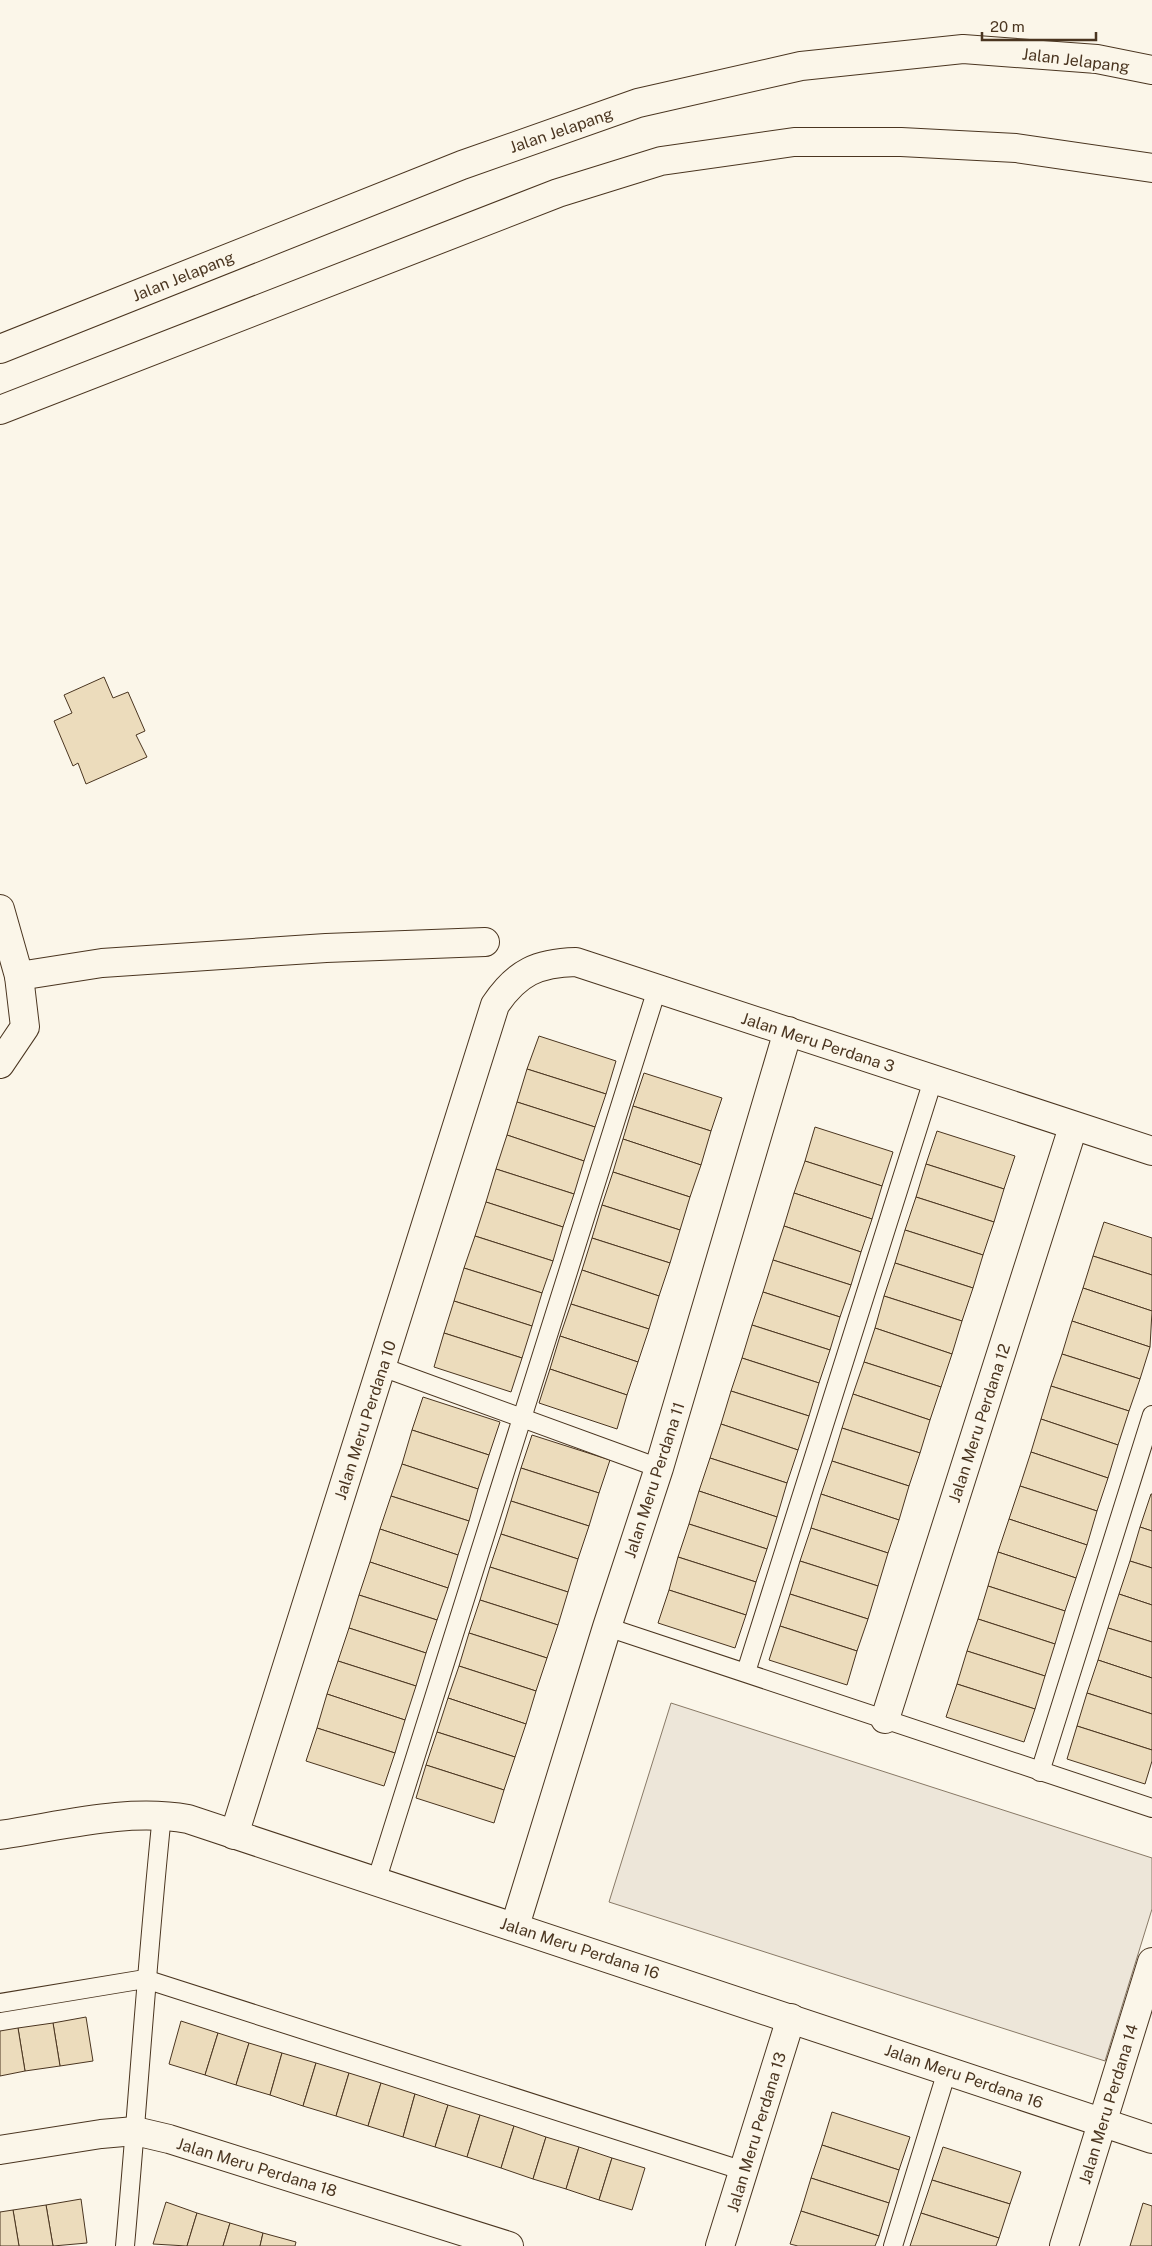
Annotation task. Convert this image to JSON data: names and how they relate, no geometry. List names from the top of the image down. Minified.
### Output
{"streets":{"street":["Jalan Jelapang","Jalan Meru Perdana 3","Jalan Meru Perdana 10","Jalan Meru Perdana 12","Jalan Meru Perdana 11","Jalan Meru Perdana 16","Jalan Meru Perdana 14","Jalan Meru Perdana 13","Jalan Meru Perdana 18"]},"crossings":[["Jalan Meru Perdana 3","Jalan Meru Perdana 10"],["Jalan Meru Perdana 3","Jalan Meru Perdana 12"],["Jalan Meru Perdana 3","Jalan Meru Perdana 11"],["Jalan Meru Perdana 10","Jalan Meru Perdana 16"],["Jalan Meru Perdana 11","Jalan Meru Perdana 16"],["Jalan Meru Perdana 16","Jalan Meru Perdana 14"],["Jalan Meru Perdana 16","Jalan Meru Perdana 13"]],"scale_bar":"20 m"}
